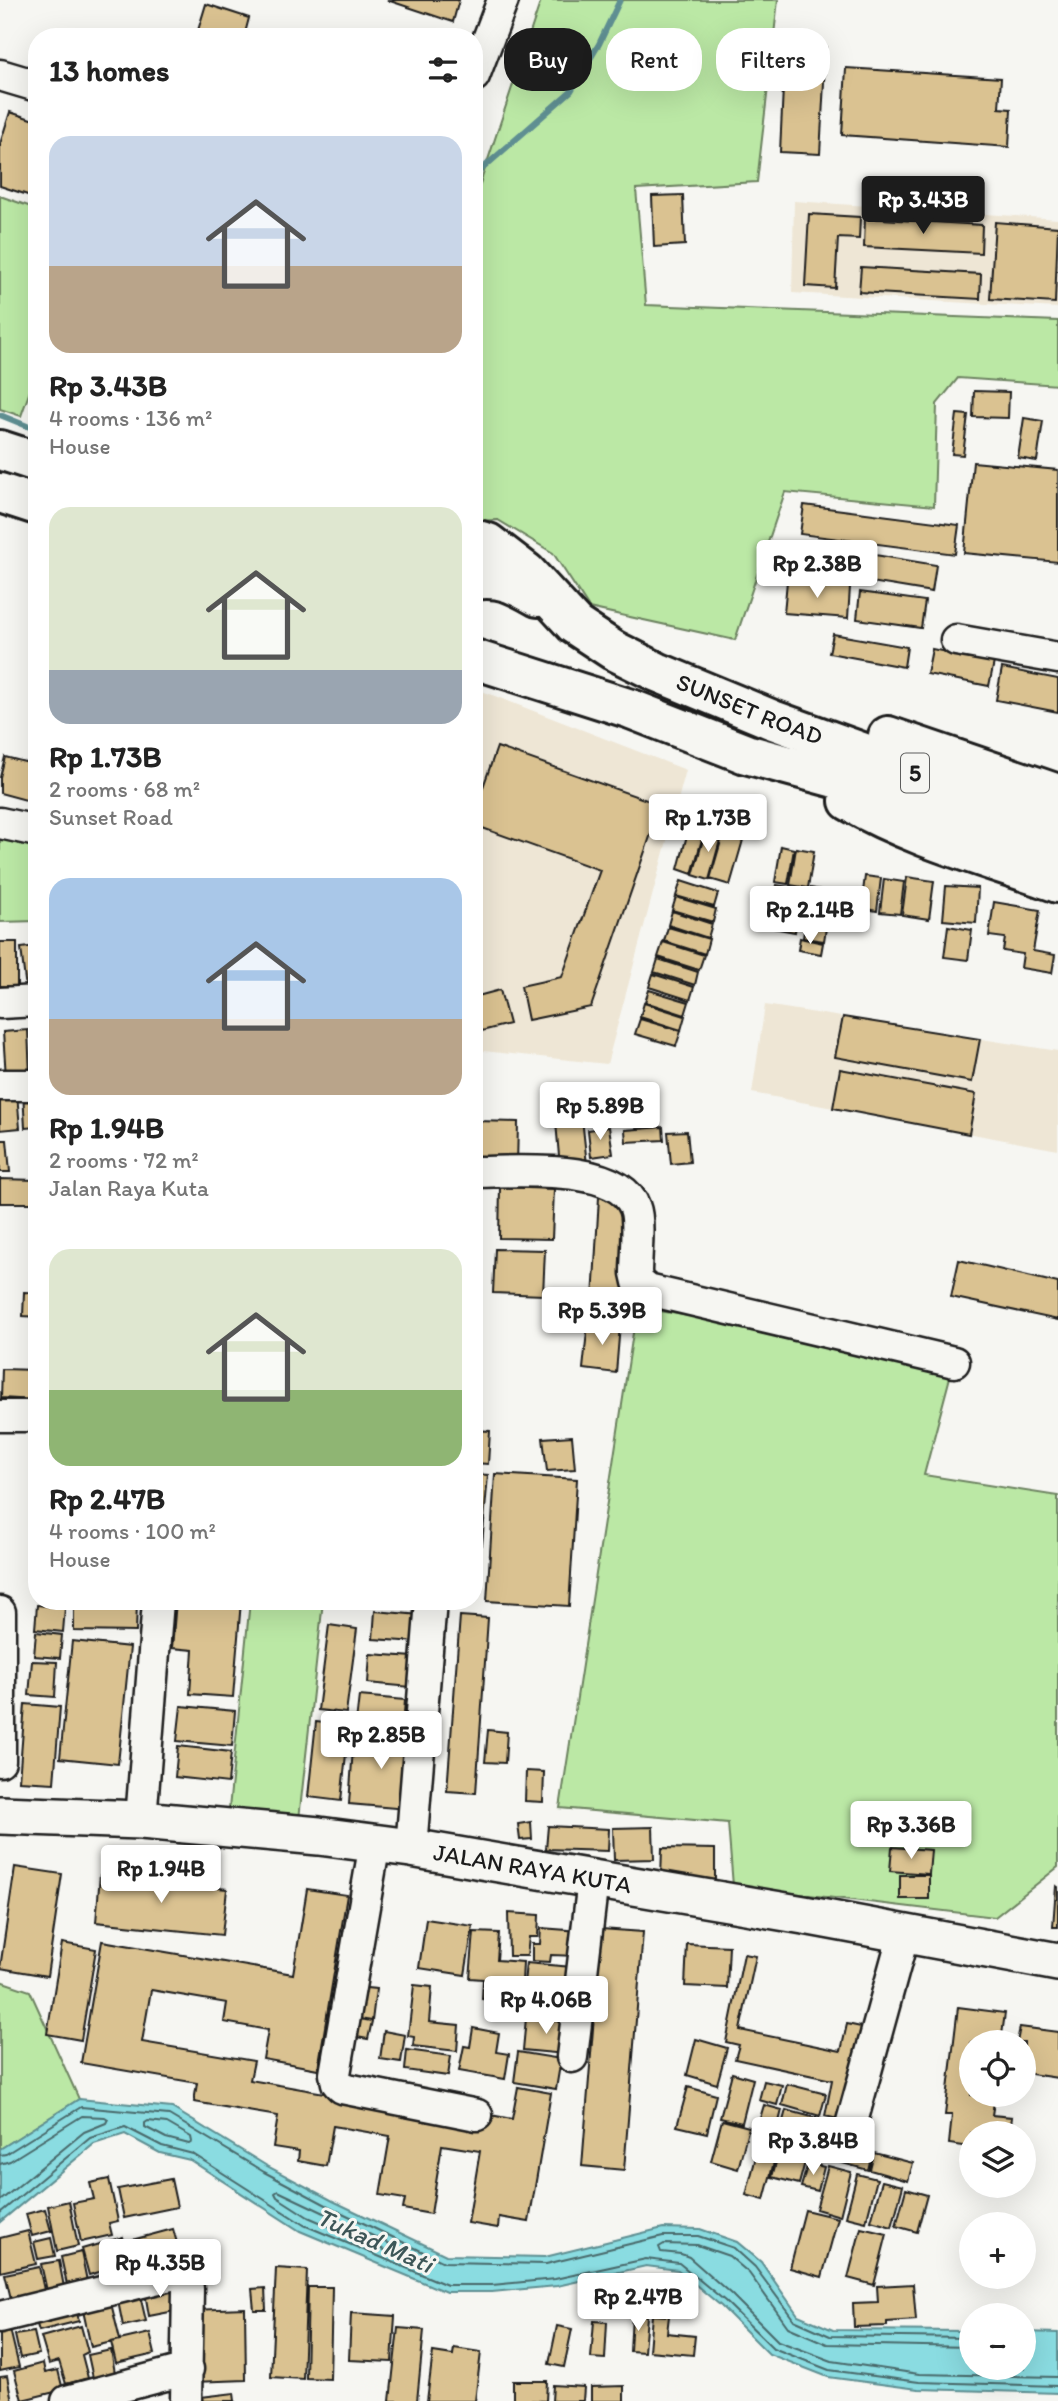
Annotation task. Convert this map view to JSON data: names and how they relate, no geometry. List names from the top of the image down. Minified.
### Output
{"streets":{"highway":["SUNSET ROAD","5"],"main road":["JALAN RAYA KUTA"]},"water":["Tukad Mati"],"page":{"chip":["Buy","Rent","Filters"],"heading":"13 homes","list":[{"name":"Rp 3.43B","note":"4 rooms · 136 m² · House"},{"name":"Rp 1.73B","note":"2 rooms · 68 m² · Sunset Road"},{"name":"Rp 1.94B","note":"2 rooms · 72 m² · Jalan Raya Kuta"},{"name":"Rp 2.47B","note":"4 rooms · 100 m² · House"}],"price":["Rp 3.43B","Rp 2.38B","Rp 1.73B","Rp 2.14B","Rp 5.89B","Rp 5.39B","Rp 2.85B","Rp 3.36B","Rp 1.94B","Rp 4.06B","Rp 3.84B","Rp 4.35B","Rp 2.47B"],"map_buttons":["+","−"]}}
